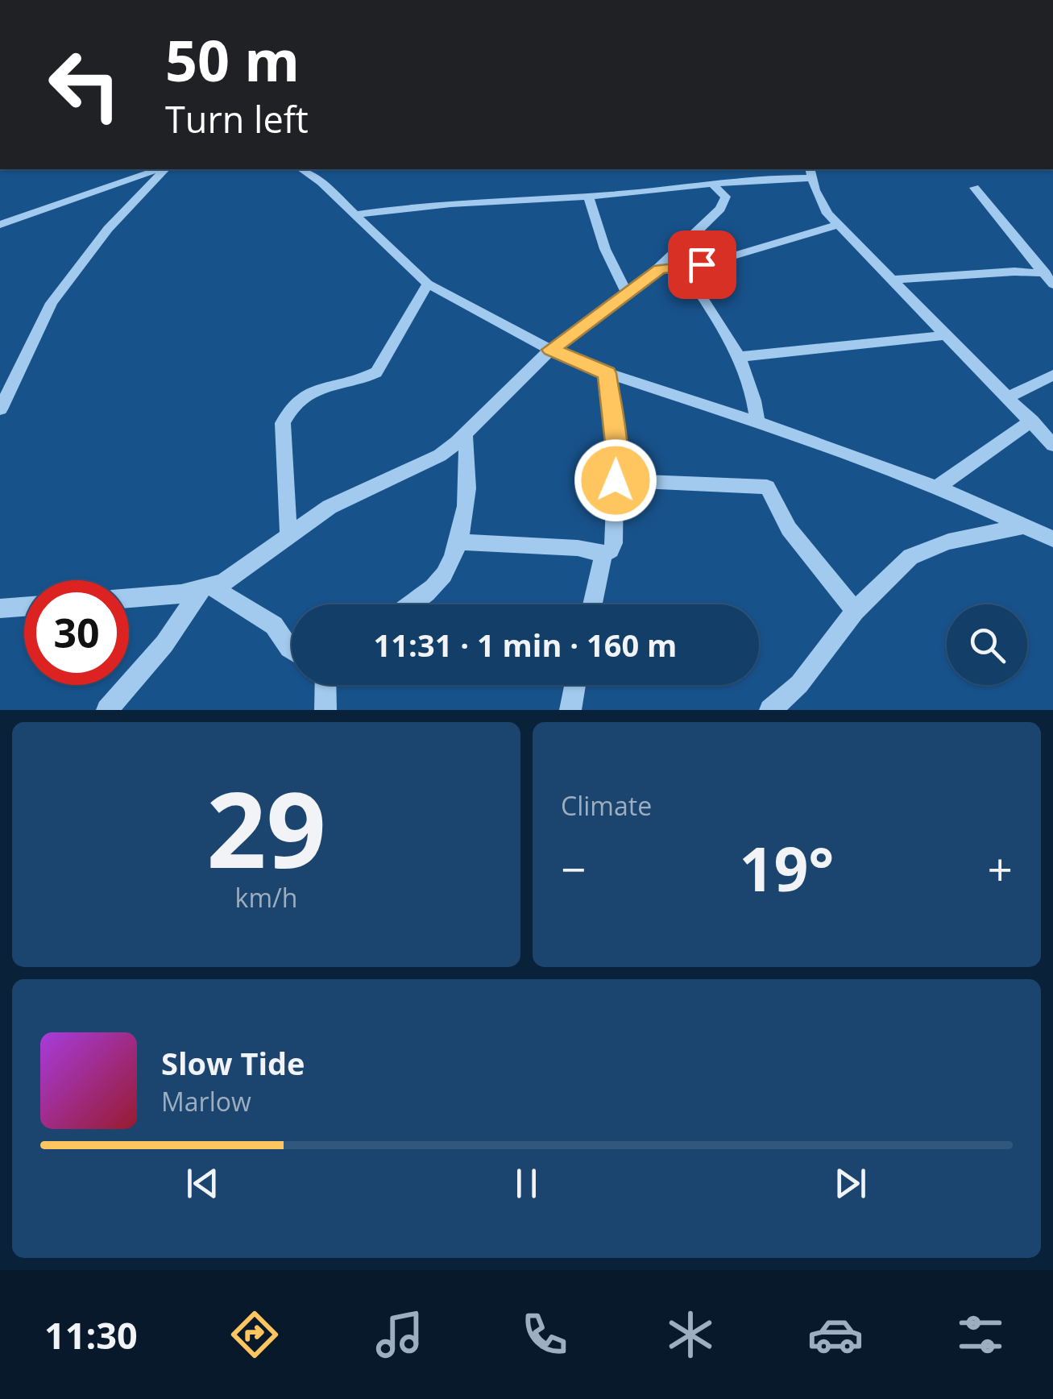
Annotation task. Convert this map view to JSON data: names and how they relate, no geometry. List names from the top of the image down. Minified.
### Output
{"page":{"turn":["50 m","Turn left"],"limit":"30","trip":"11:31 · 1 min · 160 m","tile":[["29","km/h"],"Climate"],"heat":["−","19°","+"],"song":["Slow Tide","Marlow"],"tabs":"11:30"}}
